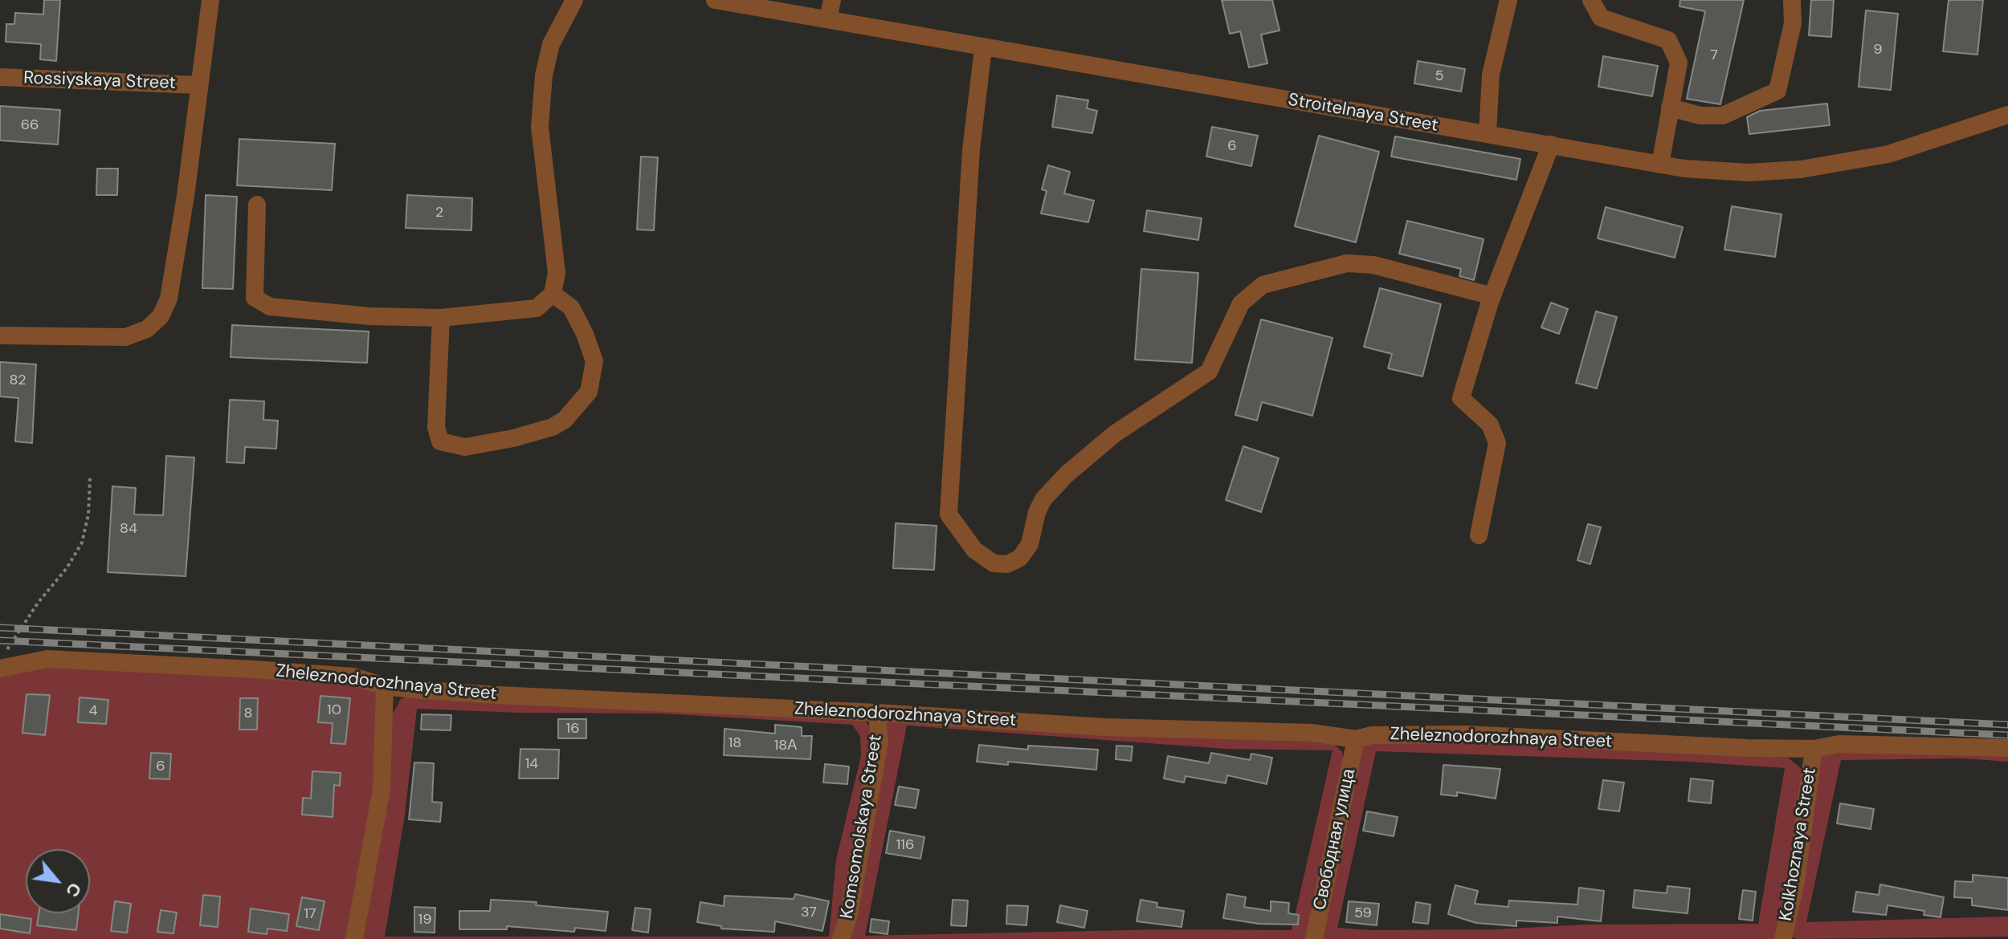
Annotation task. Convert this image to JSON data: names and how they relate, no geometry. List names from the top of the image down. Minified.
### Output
{"streets":{"street":["Rossiyskaya Street","Stroitelnaya Street","Zheleznodorozhnaya Street","Komsomolskaya Street","Свободная улица","Kolkhoznaya Street"]},"crossings":[["Zheleznodorozhnaya Street","Komsomolskaya Street"],["Zheleznodorozhnaya Street","Свободная улица"],["Zheleznodorozhnaya Street","Kolkhoznaya Street"]],"house_numbers":["9","7","5","66","6","2","82","84","10","4","8","16","18","18А","14","6","116","37","59","17","19"],"north":"bottom right"}
